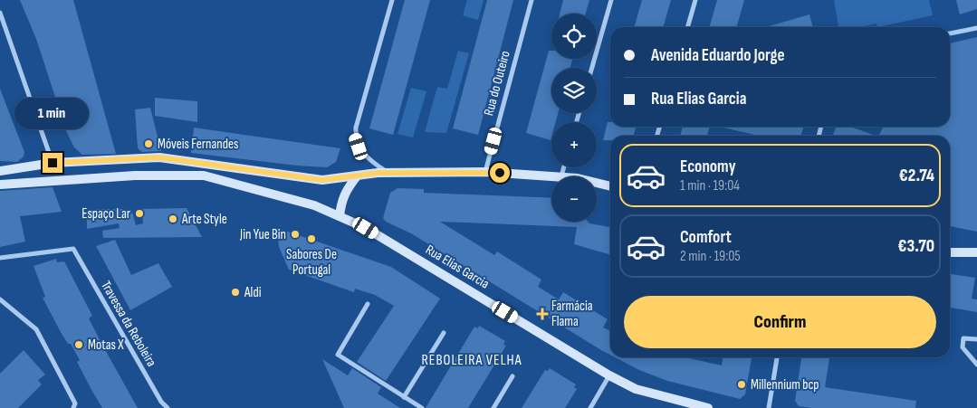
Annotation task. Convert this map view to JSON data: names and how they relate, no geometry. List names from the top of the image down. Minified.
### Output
{"streets":{"main road":["Rua Elias Garcia"],"street":["Rua do Outeiro","Travessa da Reboleira"]},"districts":["REBOLEIRA VELHA"],"places":{"other":["Móveis Fernandes","Espaço Lar","Arte Style","Jin Yue Bin","Sabores De Portugal","Aldi","Motas X","Millennium bcp"],"health":["Farmácia Flama"]},"page":{"map_buttons":["+","−"],"banner":["Avenida Eduardo Jorge","Rua Elias Garcia"],"bubble":"1 min","list":[{"name":"Economy","note":"1 min · 19:04","value":"€2.74"},{"name":"Comfort","note":"2 min · 19:05","value":"€3.70"}],"buttons":"Confirm"}}
